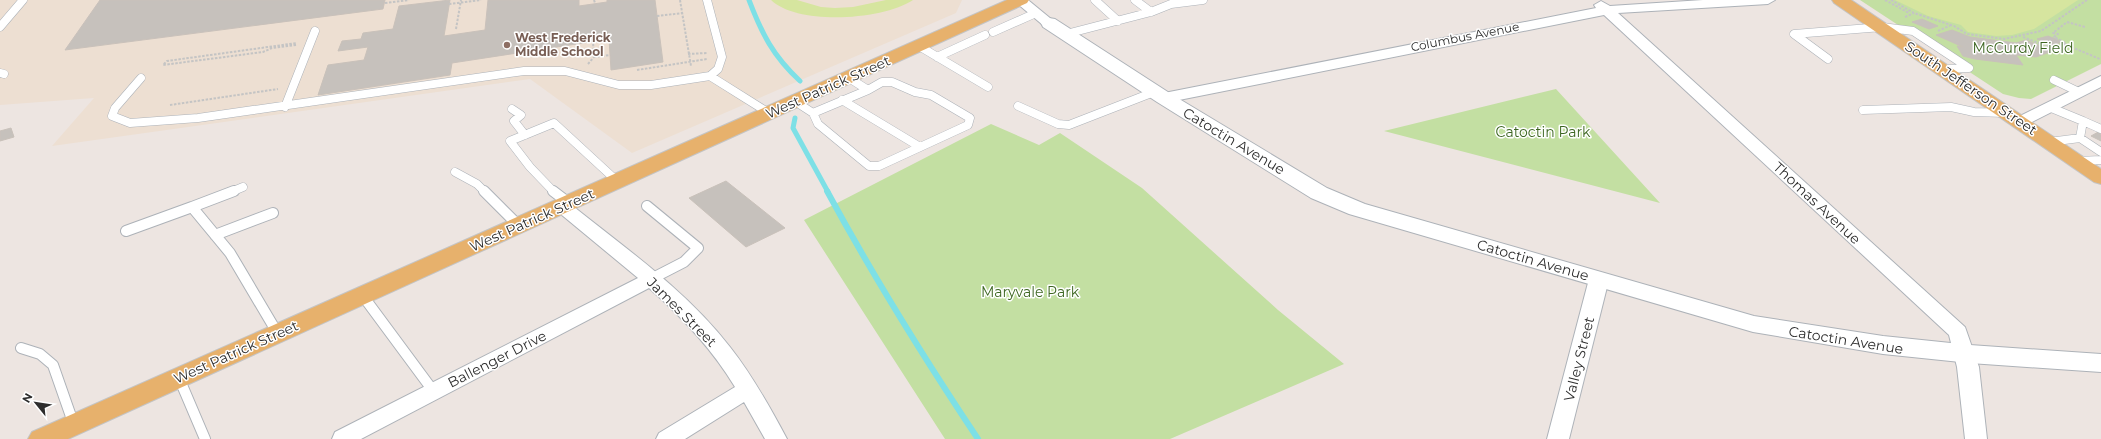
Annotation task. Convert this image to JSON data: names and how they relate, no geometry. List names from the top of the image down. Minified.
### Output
{"streets":{"main road":["West Patrick Street","South Jefferson Street"],"street":["Columbus Avenue","Catoctin Avenue","Thomas Avenue","James Street","Ballenger Drive","Valley Street"]},"crossings":[["Columbus Avenue","Catoctin Avenue"],["Columbus Avenue","Thomas Avenue"],["West Patrick Street","Catoctin Avenue"],["West Patrick Street","James Street"],["Catoctin Avenue","Thomas Avenue"],["Catoctin Avenue","Valley Street"],["James Street","Ballenger Drive"]],"parks":["McCurdy Field","Catoctin Park","Maryvale Park"],"places":["West Frederick Middle School"],"north":"top left"}
